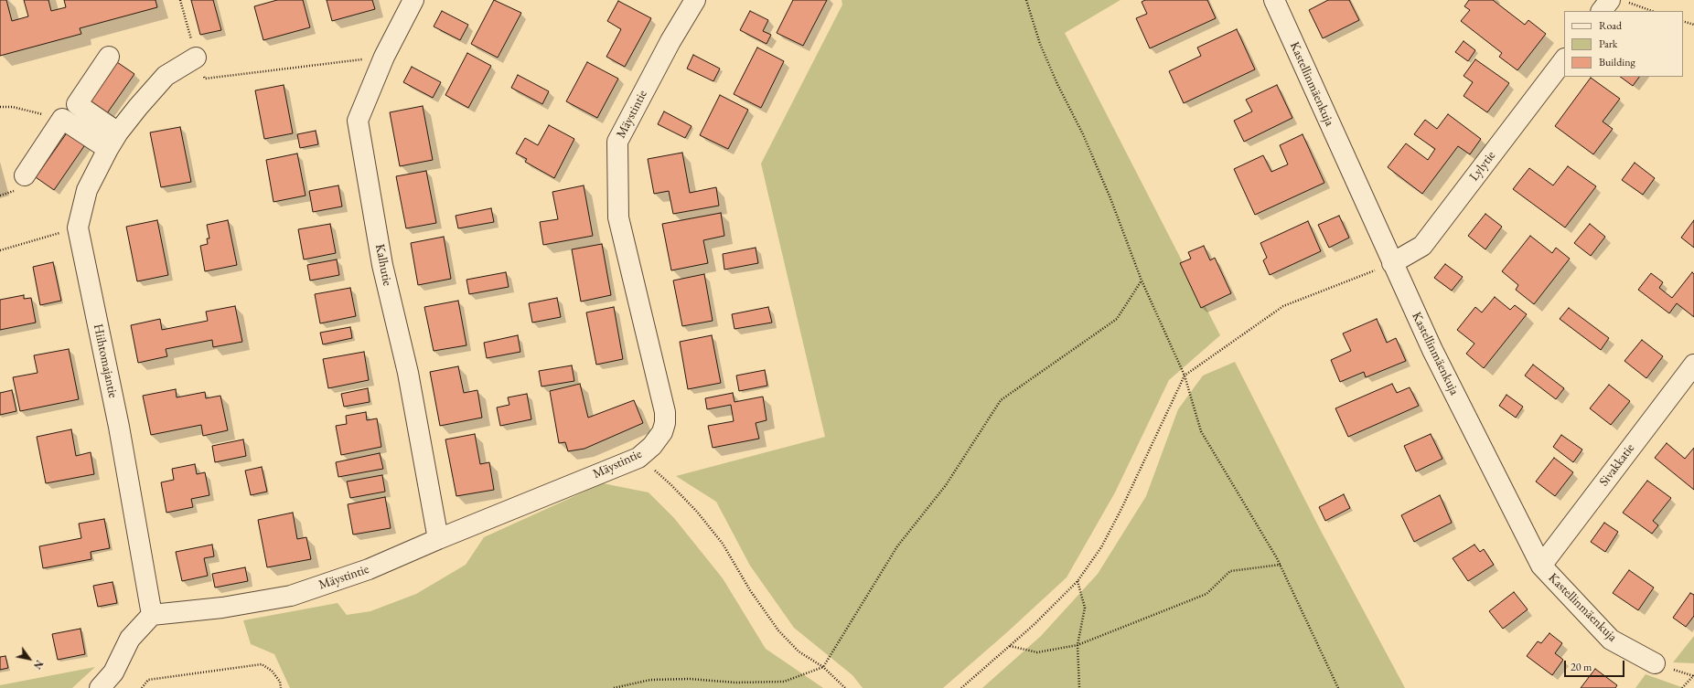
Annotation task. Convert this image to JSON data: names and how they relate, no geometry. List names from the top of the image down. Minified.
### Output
{"streets":{"street":["Kastellinmäenkuja","Mäystintie","Lylytie","Kalhutie","Hiihtomajantie","Sivakkatie"]},"crossings":[["Kastellinmäenkuja","Lylytie"],["Kastellinmäenkuja","Sivakkatie"],["Mäystintie","Kalhutie"],["Mäystintie","Hiihtomajantie"]],"legend":["Road","Park","Building"],"scale_bar":"20 m","north":"bottom right"}
